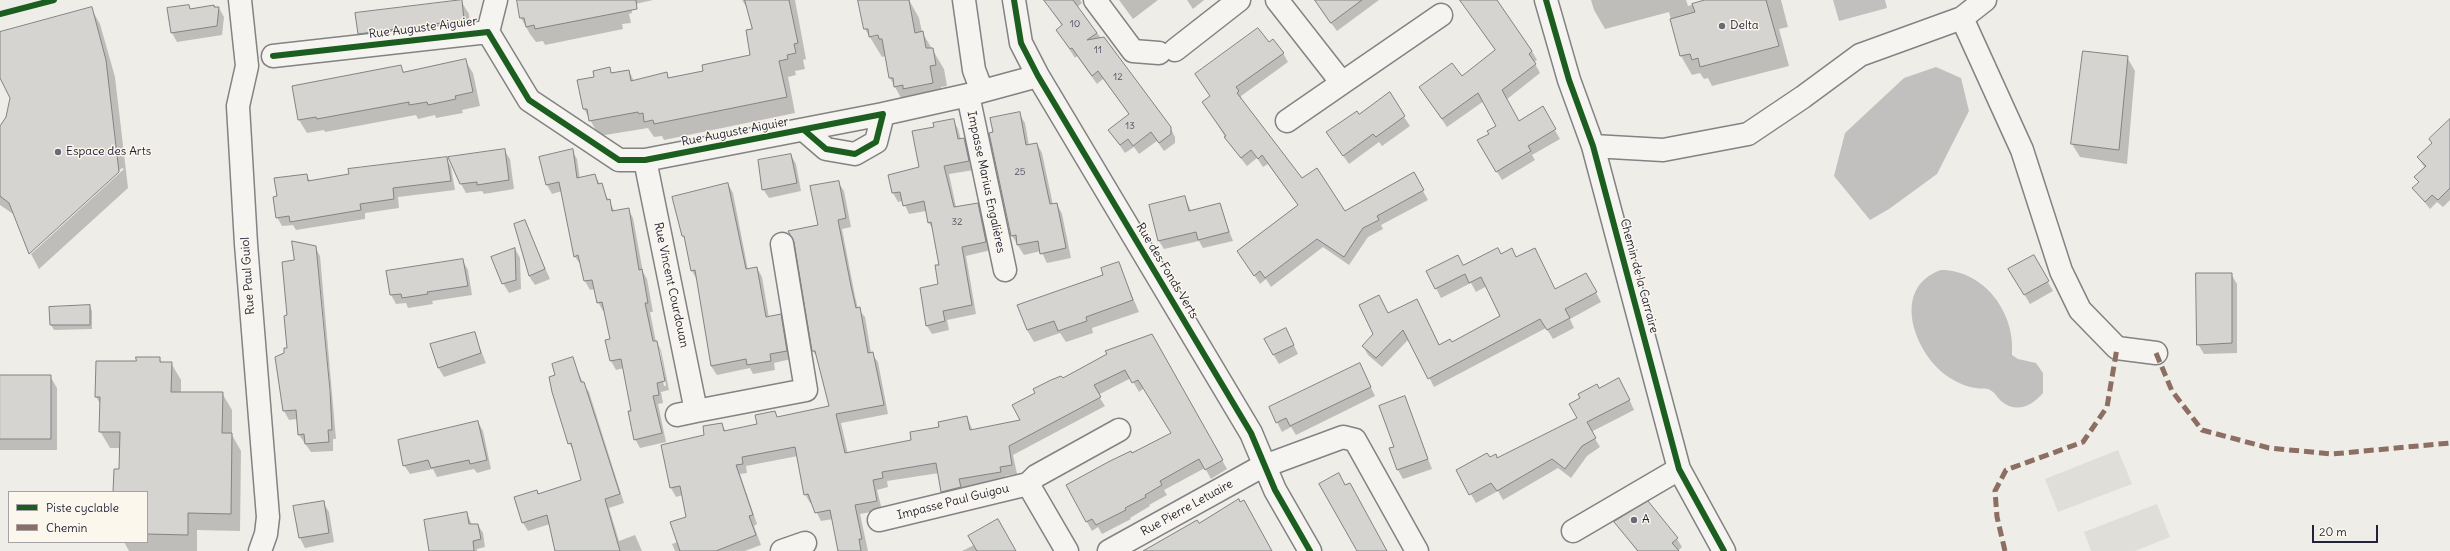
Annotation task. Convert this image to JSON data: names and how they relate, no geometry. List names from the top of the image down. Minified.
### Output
{"streets":{"street":["Rue Auguste Aiguier","Impasse Marius Engalières","Rue des Fonds Verts","Rue Paul Guiol","Chemin de la Carraire","Rue Vincent Courdouan","Impasse Paul Guigou","Rue Pierre Letuaire"]},"crossings":[["Rue Auguste Aiguier","Impasse Marius Engalières"],["Rue Auguste Aiguier","Rue des Fonds Verts"],["Rue Auguste Aiguier","Rue Vincent Courdouan"],["Rue des Fonds Verts","Rue Pierre Letuaire"]],"places":["Delta","Espace des Arts","A"],"house_numbers":["10","11","12","13","25","32"],"legend":["Piste cyclable","Chemin"],"scale_bar":"20 m"}
